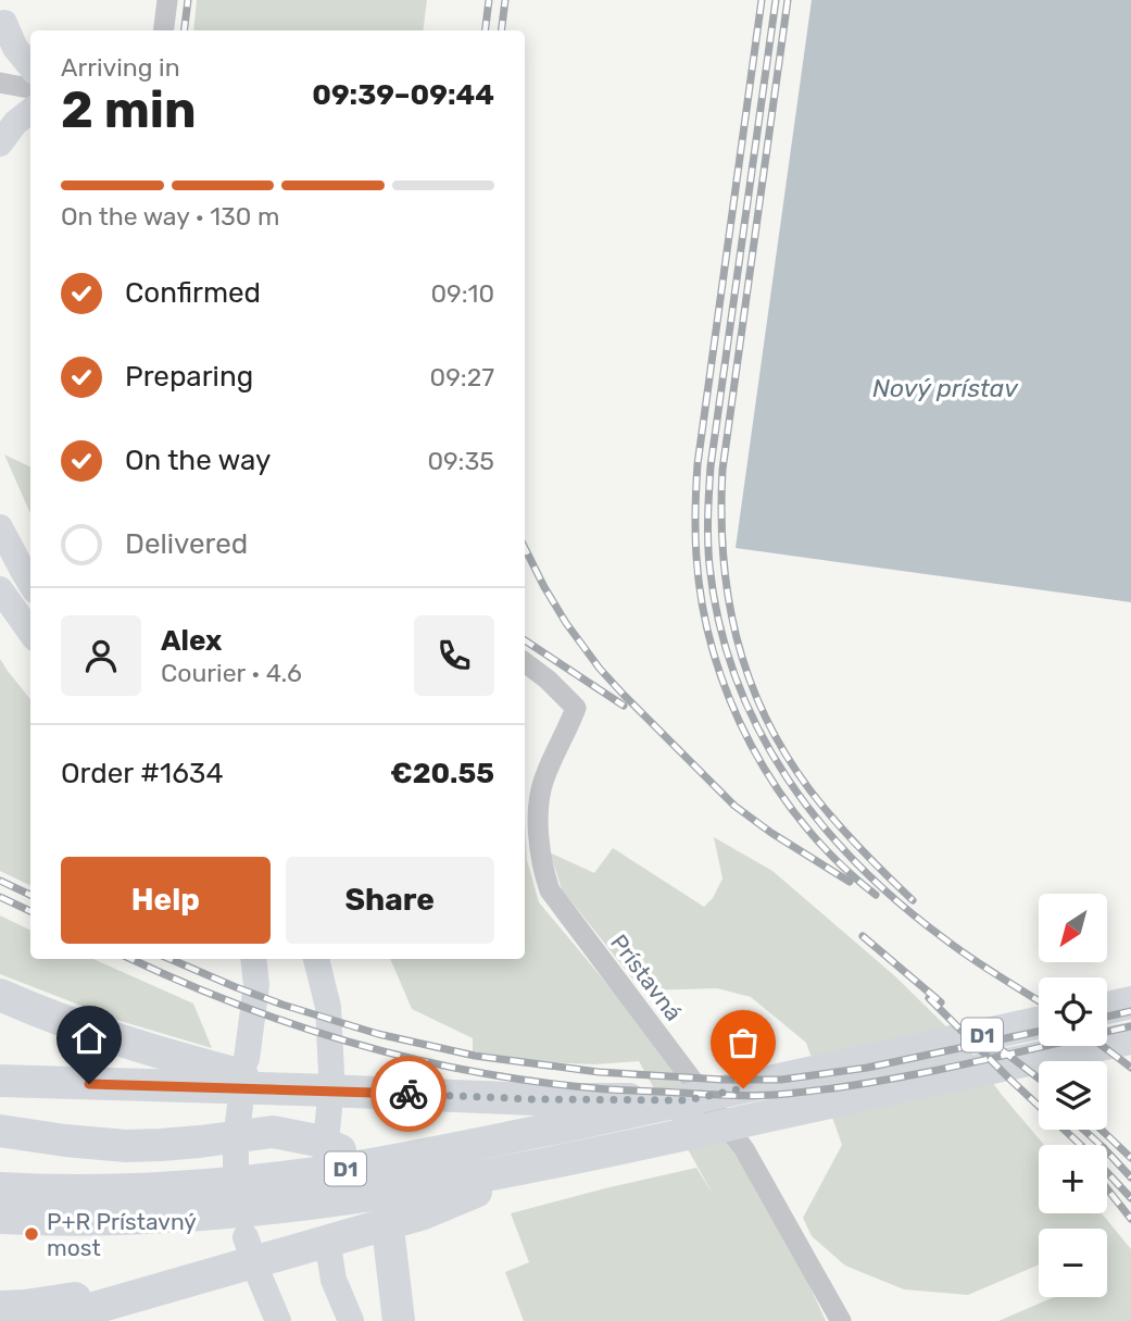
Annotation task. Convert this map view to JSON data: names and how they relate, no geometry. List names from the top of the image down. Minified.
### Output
{"streets":{"highway":["D1"],"street":["Prístavná"]},"water":["Nový prístav"],"places":["P+R Prístavný most"],"north":"bottom left","page":{"heading":["2 min","Arriving in","09:39–09:44"],"panel":["Alex","Courier · 4.6","Order #1634","€20.55"],"bar":"On the way · 130 m","list":[["Confirmed","09:10"],["Preparing","09:27"],["On the way","09:35"],"Delivered"],"buttons":["Help","Share"],"map_buttons":["+","−"]}}
